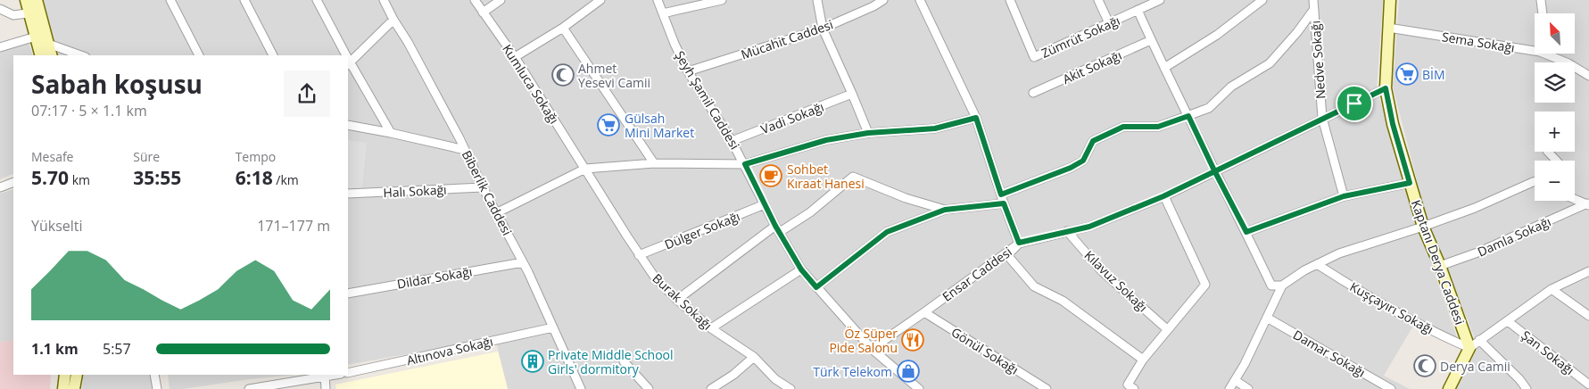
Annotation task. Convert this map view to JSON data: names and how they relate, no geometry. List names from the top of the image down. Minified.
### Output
{"streets":{"street":["Zümrüt Sokağı","Mücahit Caddesi","Sema Sokağı","Nedve Sokağı","Akit Sokağı","Kumluca Sokağı","Şeyh Şamil Caddesi","Vadi Sokağı","Halı Sokağı","Biberlik Caddesi","Dülger Sokağı","Damla Sokağı","Kaptanı Derya Caddesi","Ensar Caddesi","Dildar Sokağı","Kılavuz Sokağı","Burak Sokağı","Kuşçayırı Sokağı","Altınova Sokağı","Gönül Sokağı","Şan Sokağı","Damar Sokağı"]},"crossings":[["Mücahit Caddesi","Şeyh Şamil Caddesi"],["Sema Sokağı","Kaptanı Derya Caddesi"],["Nedve Sokağı","Ensar Caddesi"],["Kumluca Sokağı","Burak Sokağı"],["Şeyh Şamil Caddesi","Vadi Sokağı"],["Şeyh Şamil Caddesi","Dülger Sokağı"],["Şeyh Şamil Caddesi","Ensar Caddesi"],["Halı Sokağı","Biberlik Caddesi"],["Biberlik Caddesi","Dildar Sokağı"],["Biberlik Caddesi","Altınova Sokağı"],["Dülger Sokağı","Burak Sokağı"],["Damla Sokağı","Kaptanı Derya Caddesi"],["Kaptanı Derya Caddesi","Ensar Caddesi"],["Kaptanı Derya Caddesi","Kuşçayırı Sokağı"],["Ensar Caddesi","Kılavuz Sokağı"],["Ensar Caddesi","Gönül Sokağı"]],"places":{"supermarket":["BİM","Gülsah Mini Market"],"mosque":["Ahmet Yesevi Camii","Derya Camii"],"cafe":["Sohbet Kıraat Hanesi"],"restaurant":["Öz Süper Pide Salonu"],"building":["Private Middle School Girls' dormitory"],"shop":["Türk Telekom"]},"north":"top left","page":{"map_buttons":["+","−"],"heading":["Sabah koşusu","07:17 · 5 × 1.1 km"],"stats":[["Mesafe","5.70 km"],["Süre","35:55"],["Tempo","6:18 /km"]],"chart":["Yükselti","171–177 m"],"list":[{"name":"1.1 km","note":"5:57"}]}}
